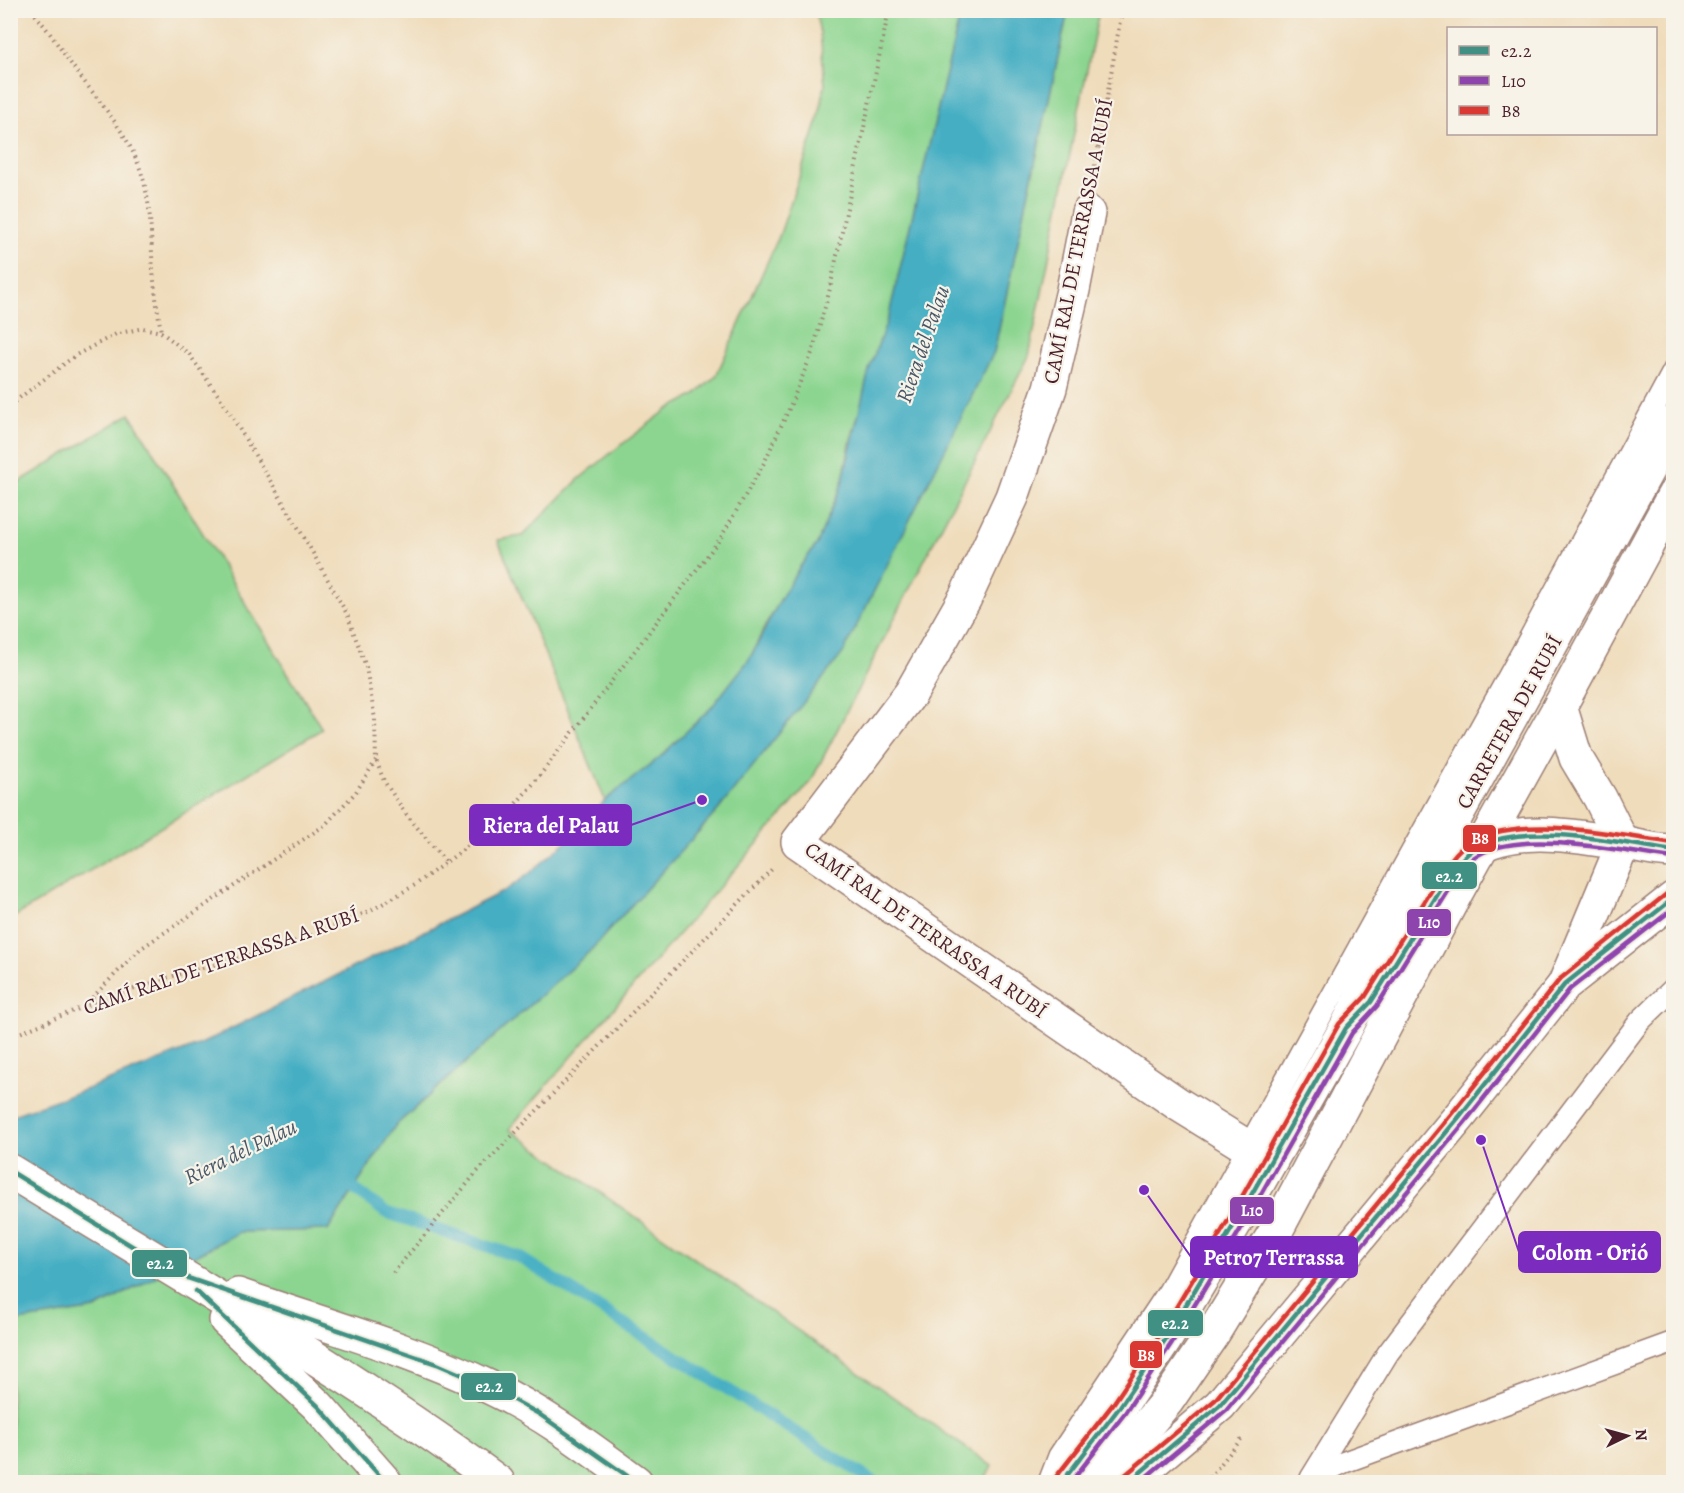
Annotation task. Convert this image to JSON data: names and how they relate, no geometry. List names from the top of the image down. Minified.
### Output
{"streets":{"main road":["CAMÍ RAL DE TERRASSA A RUBÍ","CARRETERA DE RUBÍ"]},"crossings":[["CAMÍ RAL DE TERRASSA A RUBÍ","CARRETERA DE RUBÍ"]],"water":["Riera del Palau"],"places":["Riera del Palau","Colom - Orió","Petro7 Terrassa"],"lines":["transit line B8","transit line e2.2","transit line L10"],"legend":["e2.2","L10","B8"],"north":"right"}
